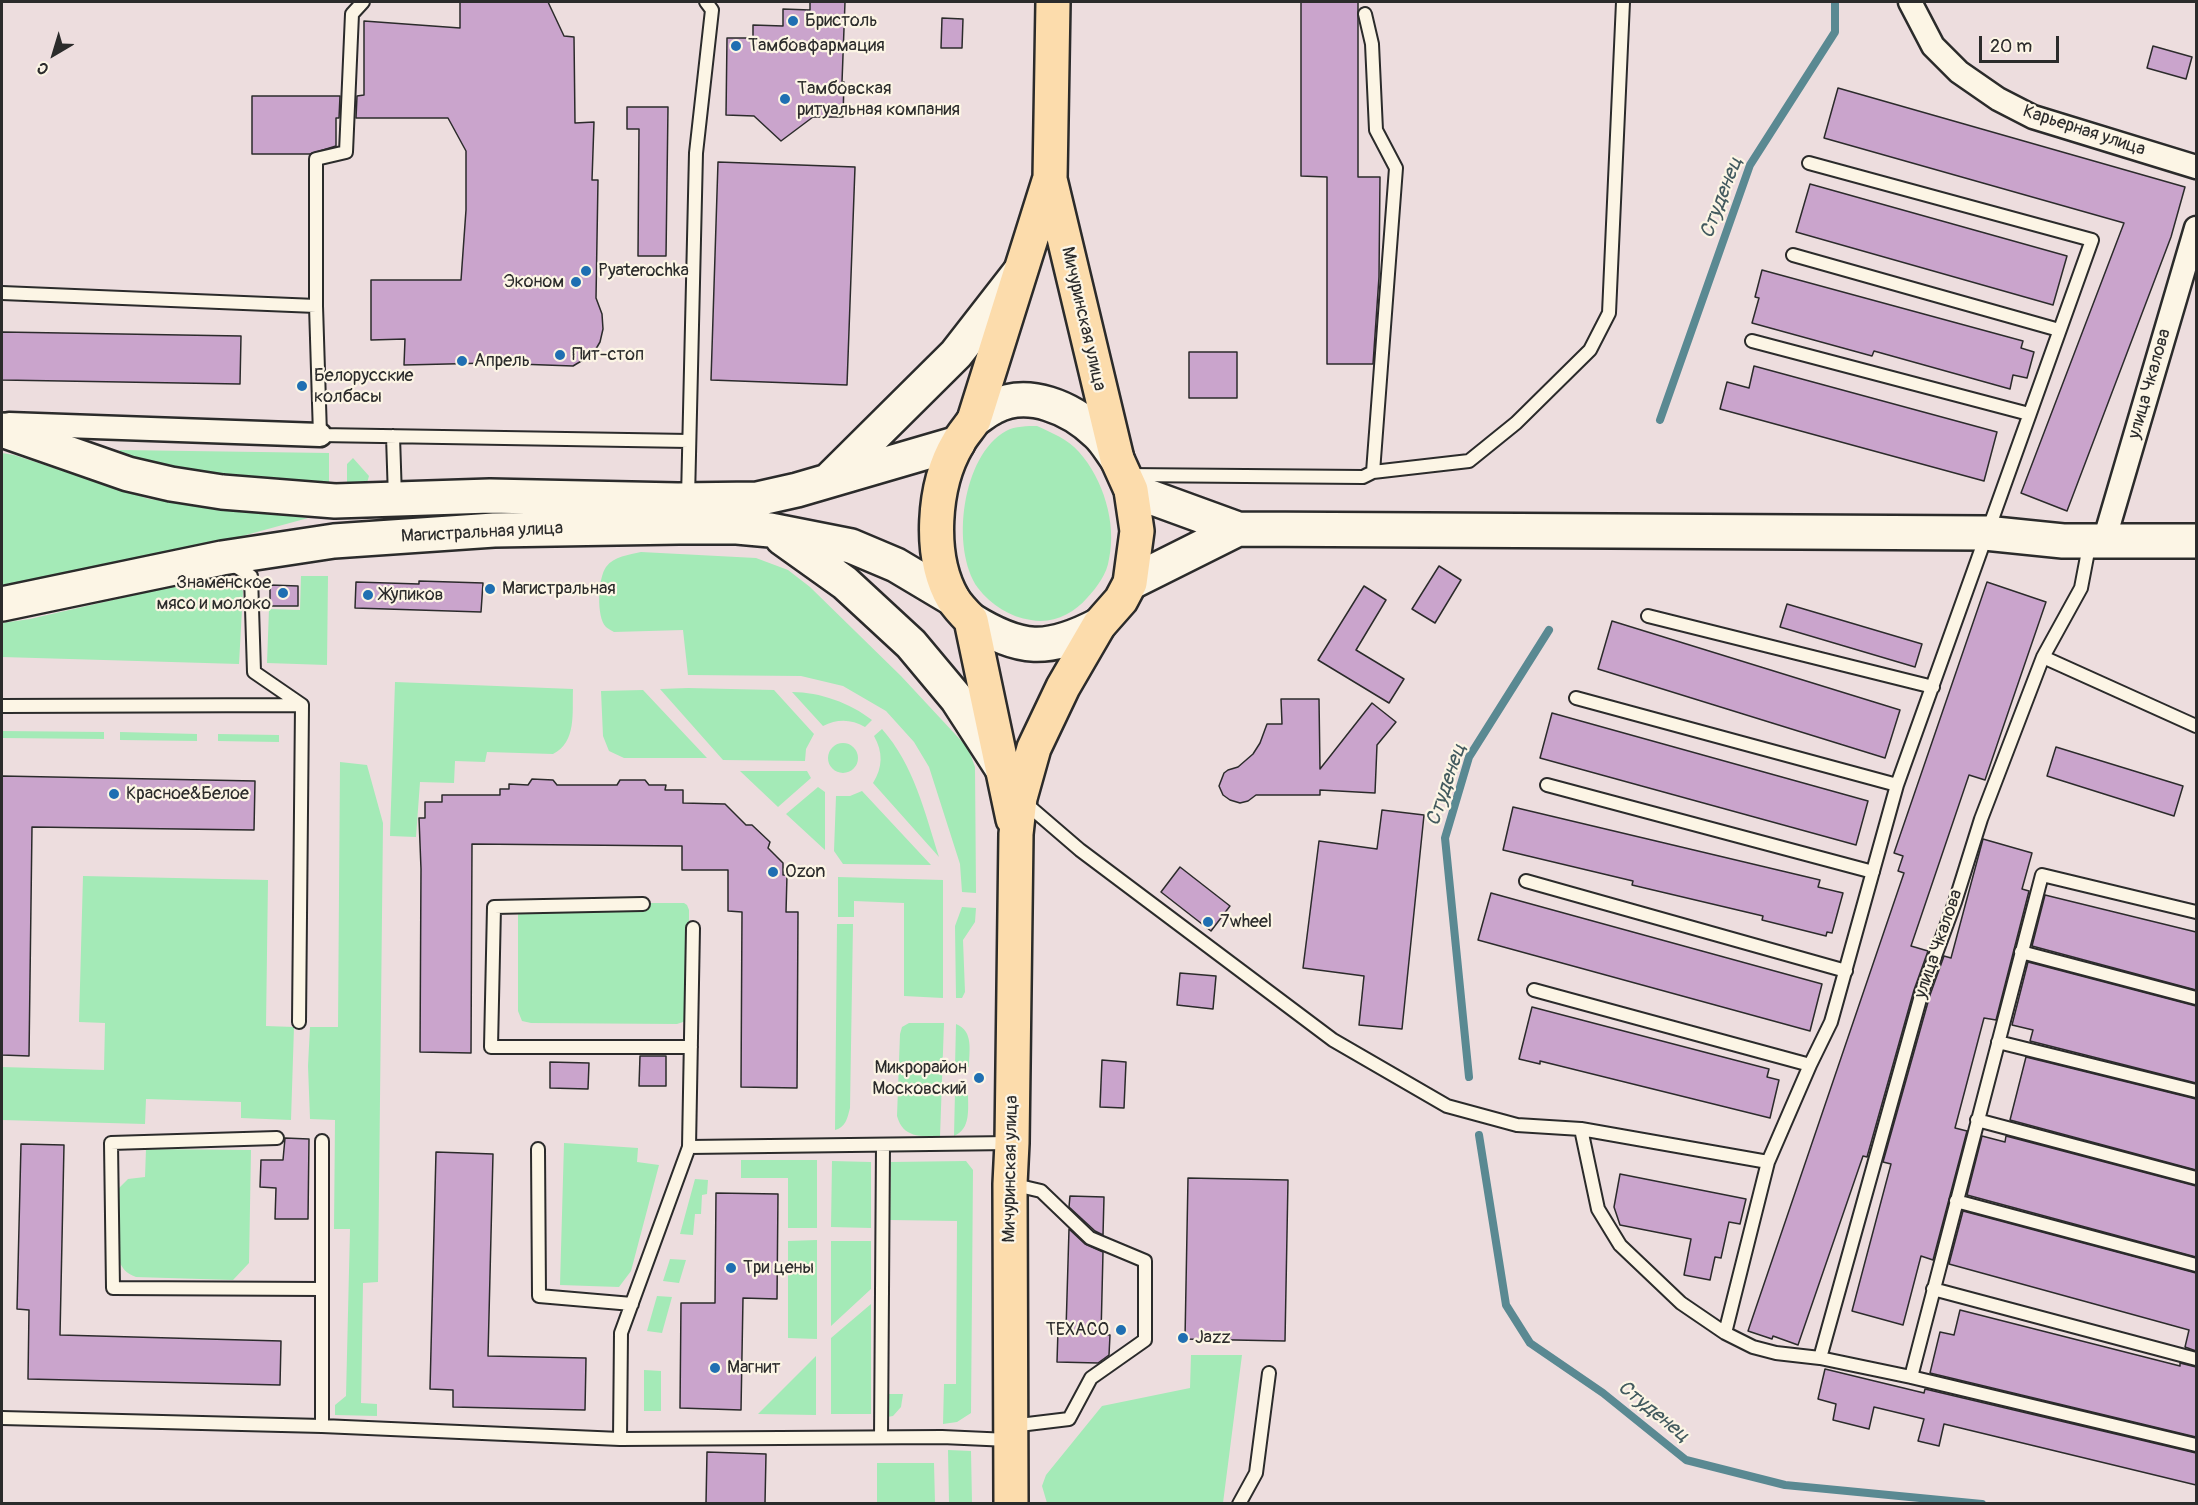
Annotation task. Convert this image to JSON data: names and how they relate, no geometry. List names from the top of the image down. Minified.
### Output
{"streets":{"main road":["Мичуринская улица","Магистральная улица"],"street":["Карьерная улица","улица Чкалова"]},"crossings":[["Мичуринская улица","Магистральная улица"]],"water":["Студенец"],"places":["Бристоль","Тамбовфармация","Тамбовская ритуальная компания","Pyaterochka","Эконом","Пит-стоп","Апрель","Белорусские колбасы","Магистральная","Знаменское мясо и молоко","Жупиков","Красное&Белое","Ozon","7wheel","Микрорайон Московский","Три цены","ТЕХАСО","Jazz","Магнит"],"scale_bar":"20 m","north":"bottom left"}
